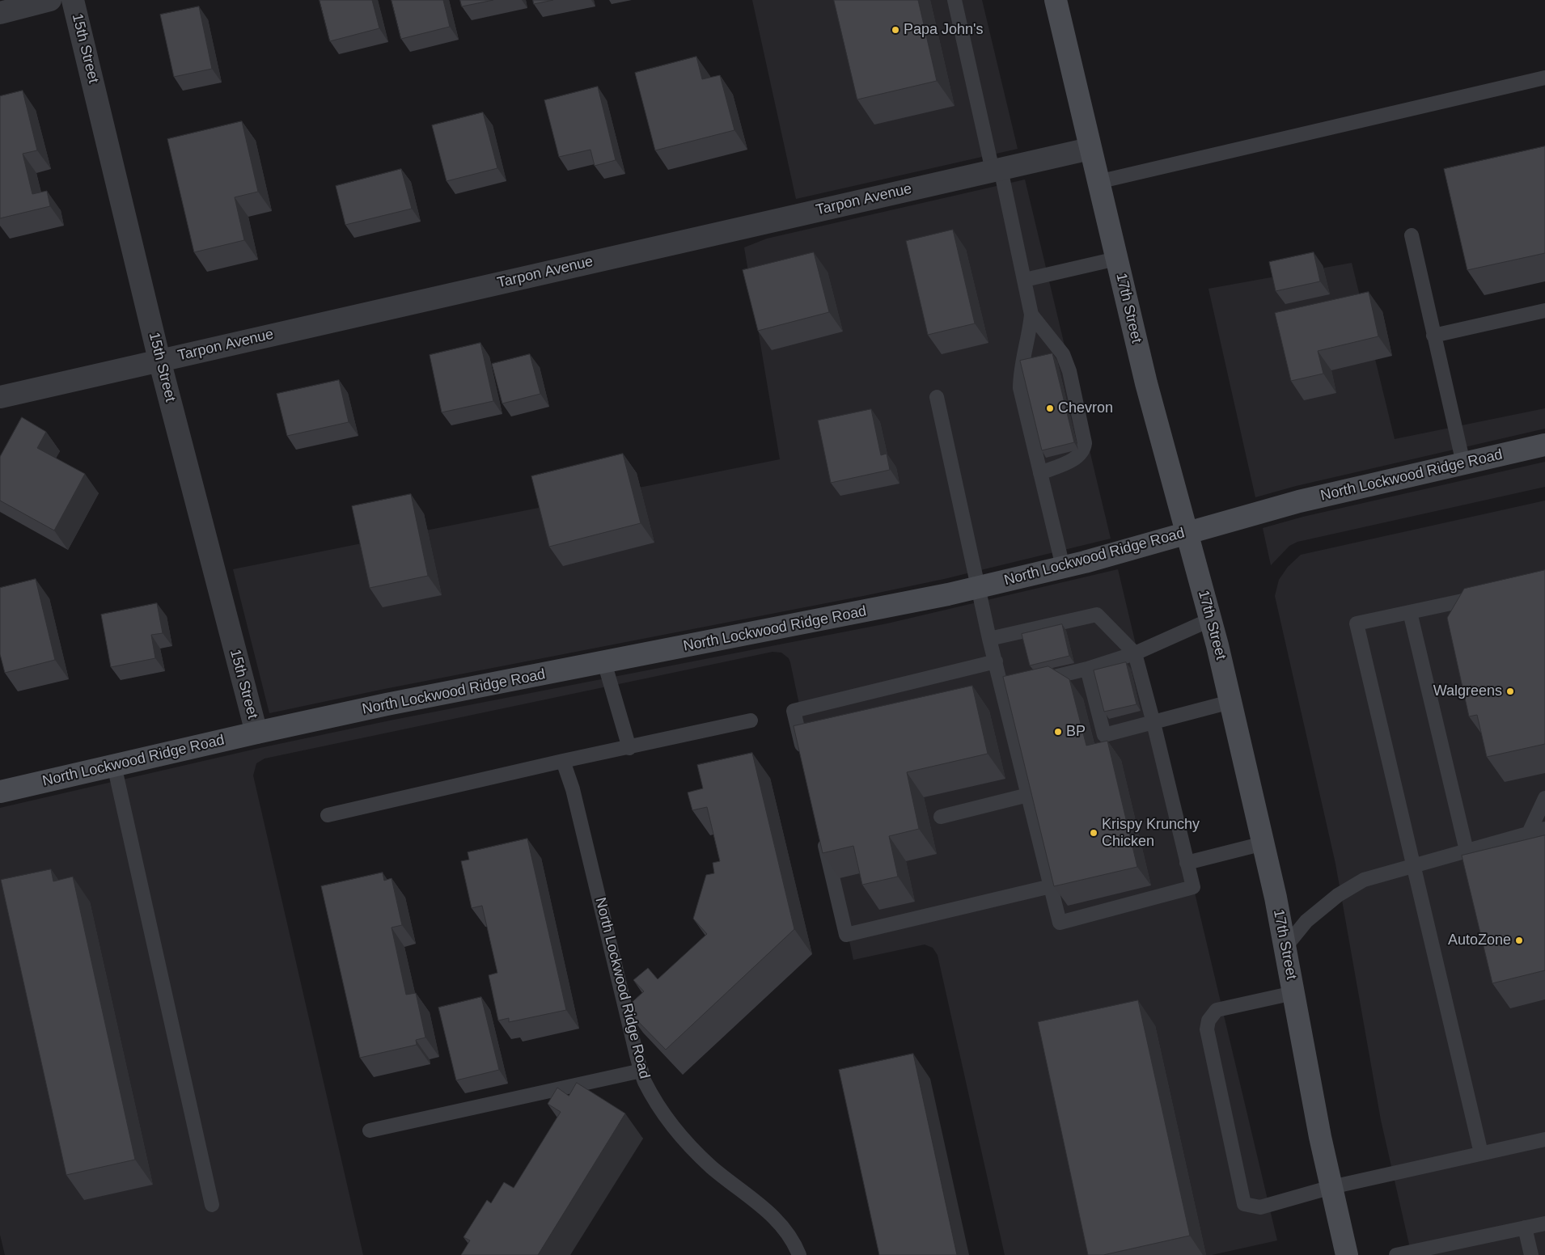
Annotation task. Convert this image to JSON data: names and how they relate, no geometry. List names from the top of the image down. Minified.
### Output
{"streets":{"main road":["17th Street","North Lockwood Ridge Road"],"street":["15th Street","Tarpon Avenue"]},"crossings":[["15th Street","Tarpon Avenue"],["15th Street","North Lockwood Ridge Road"],["Tarpon Avenue","17th Street"],["17th Street","North Lockwood Ridge Road"]],"places":["Papa John's","Chevron","Walgreens","BP","Krispy Krunchy Chicken","AutoZone"]}
